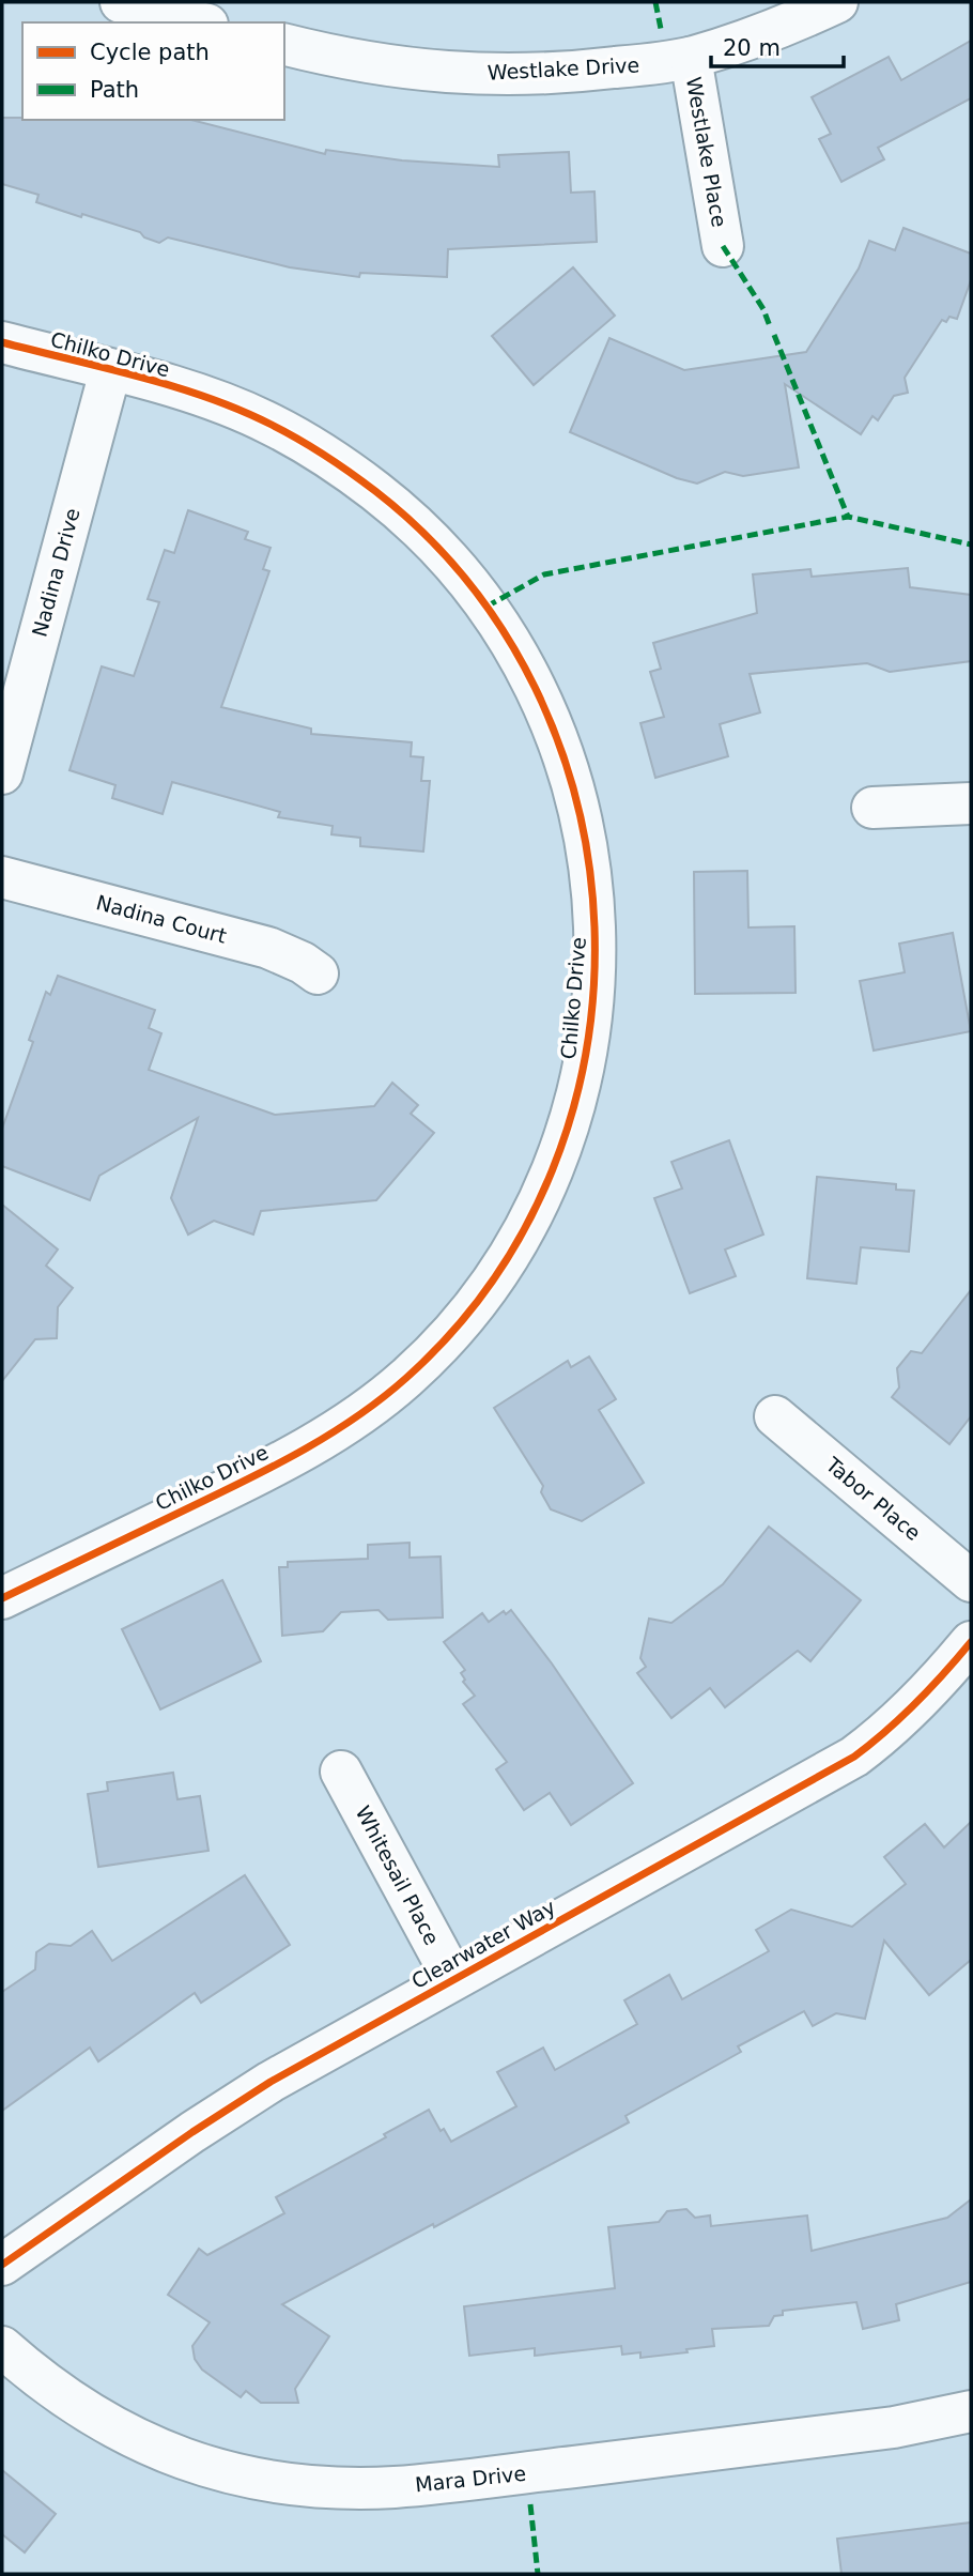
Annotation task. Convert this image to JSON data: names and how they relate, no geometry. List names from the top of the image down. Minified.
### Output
{"streets":{"street":["Westlake Drive","Westlake Place","Chilko Drive","Nadina Drive","Nadina Court","Tabor Place","Whitesail Place","Clearwater Way","Mara Drive"]},"crossings":[["Westlake Drive","Westlake Place"],["Chilko Drive","Nadina Drive"],["Whitesail Place","Clearwater Way"]],"legend":["Cycle path","Path"],"scale_bar":"20 m"}
